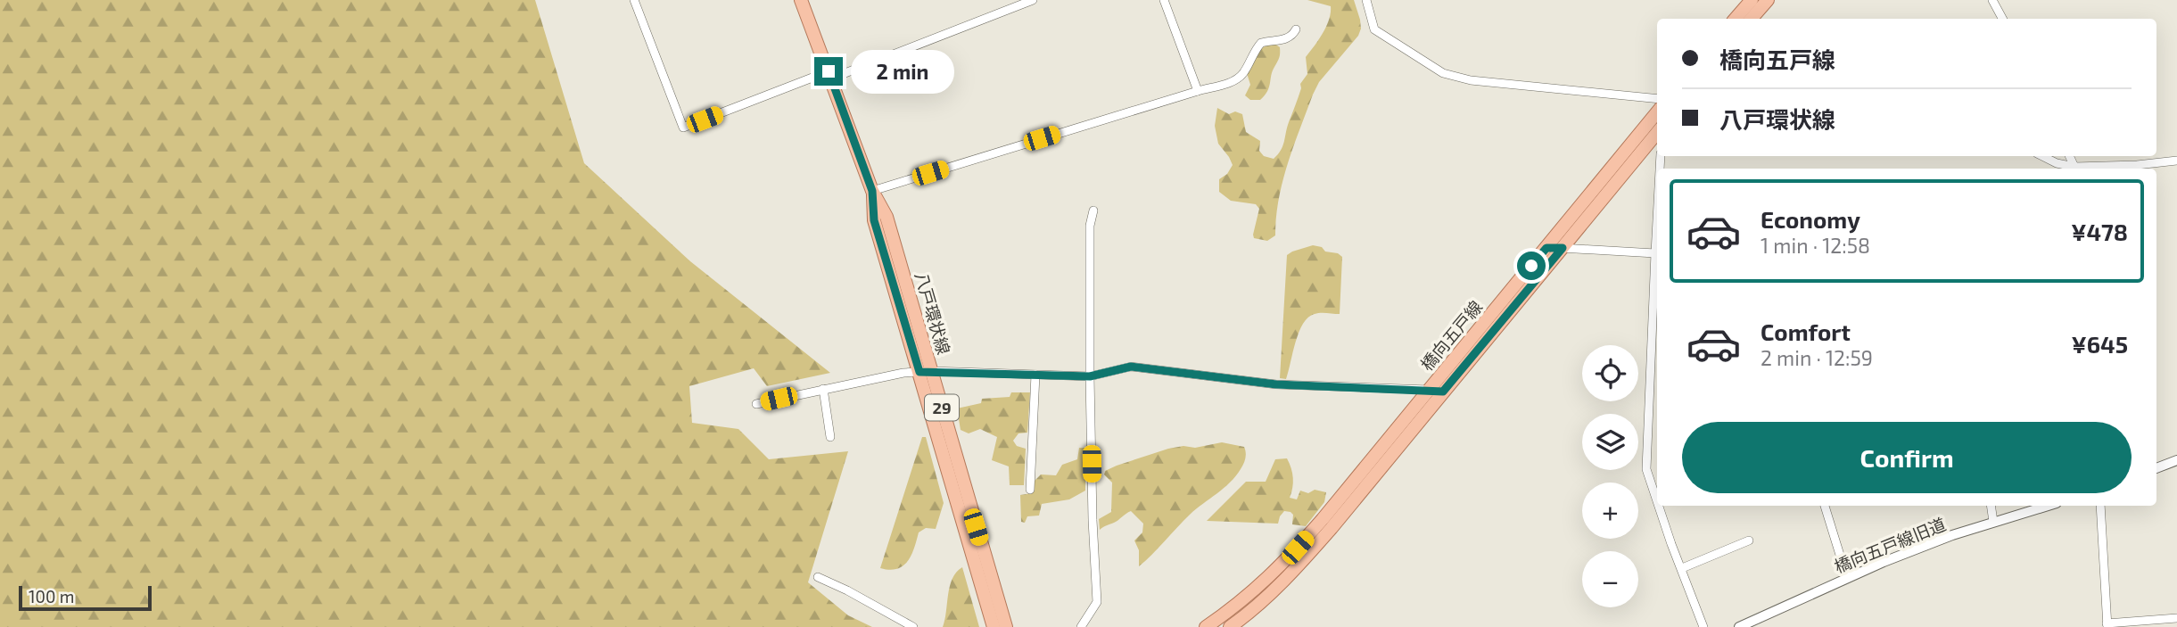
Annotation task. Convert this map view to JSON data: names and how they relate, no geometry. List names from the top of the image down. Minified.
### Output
{"streets":{"main road":["八戸環状線","橋向五戸線","29"],"street":["橋向五戸線旧道"]},"scale_bar":"100 m","page":{"banner":["橋向五戸線","八戸環状線"],"bubble":"2 min","list":[{"name":"Economy","note":"1 min · 12:58","value":"¥478"},{"name":"Comfort","note":"2 min · 12:59","value":"¥645"}],"map_buttons":["+","−"],"buttons":"Confirm","scale":"100 m"}}
